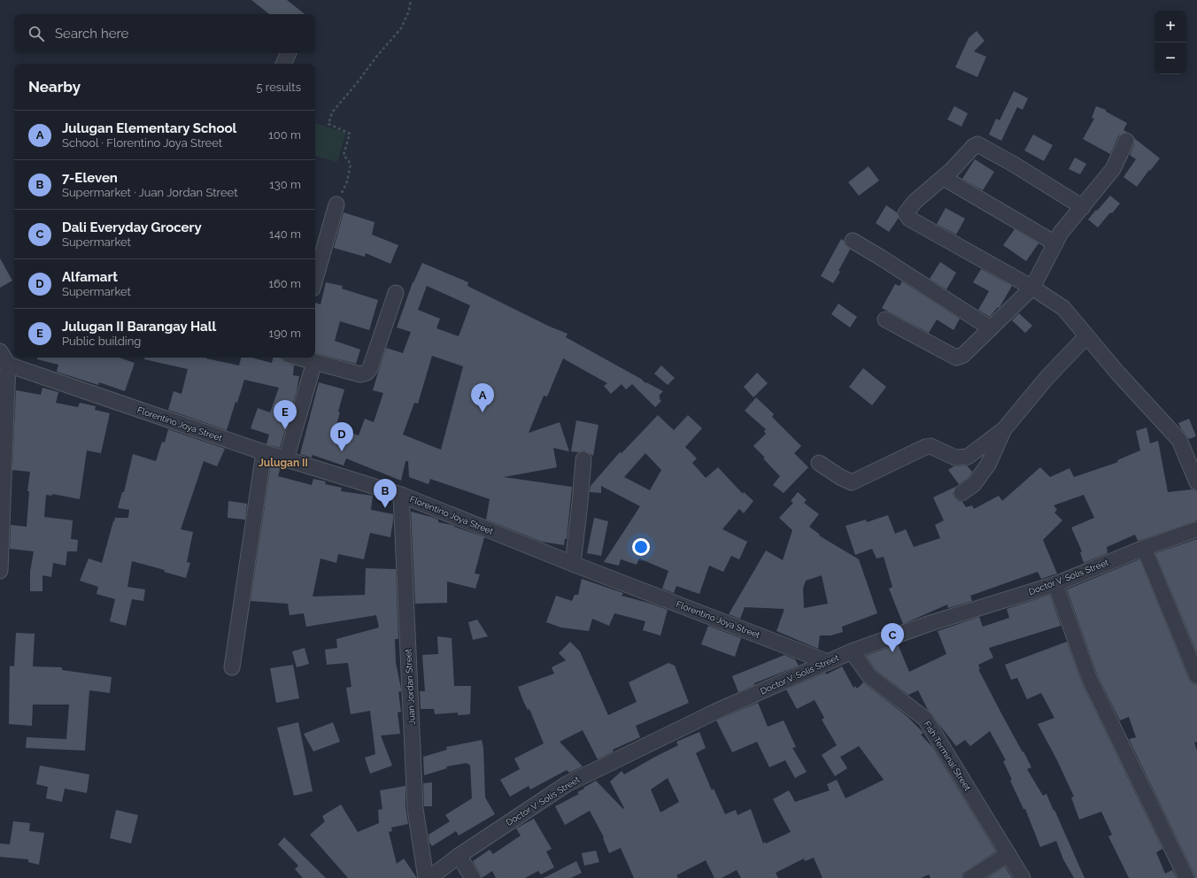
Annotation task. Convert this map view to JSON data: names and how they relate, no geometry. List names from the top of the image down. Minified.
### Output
{"streets":{"street":["Florentino Joya Street","Doctor V. Solis Street","Juan Jordan Street","Fish Terminal Street"]},"crossings":[["Florentino Joya Street","Doctor V. Solis Street"],["Florentino Joya Street","Juan Jordan Street"],["Doctor V. Solis Street","Fish Terminal Street"]],"districts":["Julugan II"],"page":{"map_buttons":["+","−"],"search":"Search here","heading":["Nearby","5 results"],"list":[{"mark":"A","name":"Julugan Elementary School","note":"School · Florentino Joya Street","value":"100 m"},{"mark":"B","name":"7-Eleven","note":"Supermarket · Juan Jordan Street","value":"130 m"},{"mark":"C","name":"Dali Everyday Grocery","note":"Supermarket","value":"140 m"},{"mark":"D","name":"Alfamart","note":"Supermarket","value":"160 m"},{"mark":"E","name":"Julugan II Barangay Hall","note":"Public building","value":"190 m"}],"pins":["A","E","D","B","C"]}}
